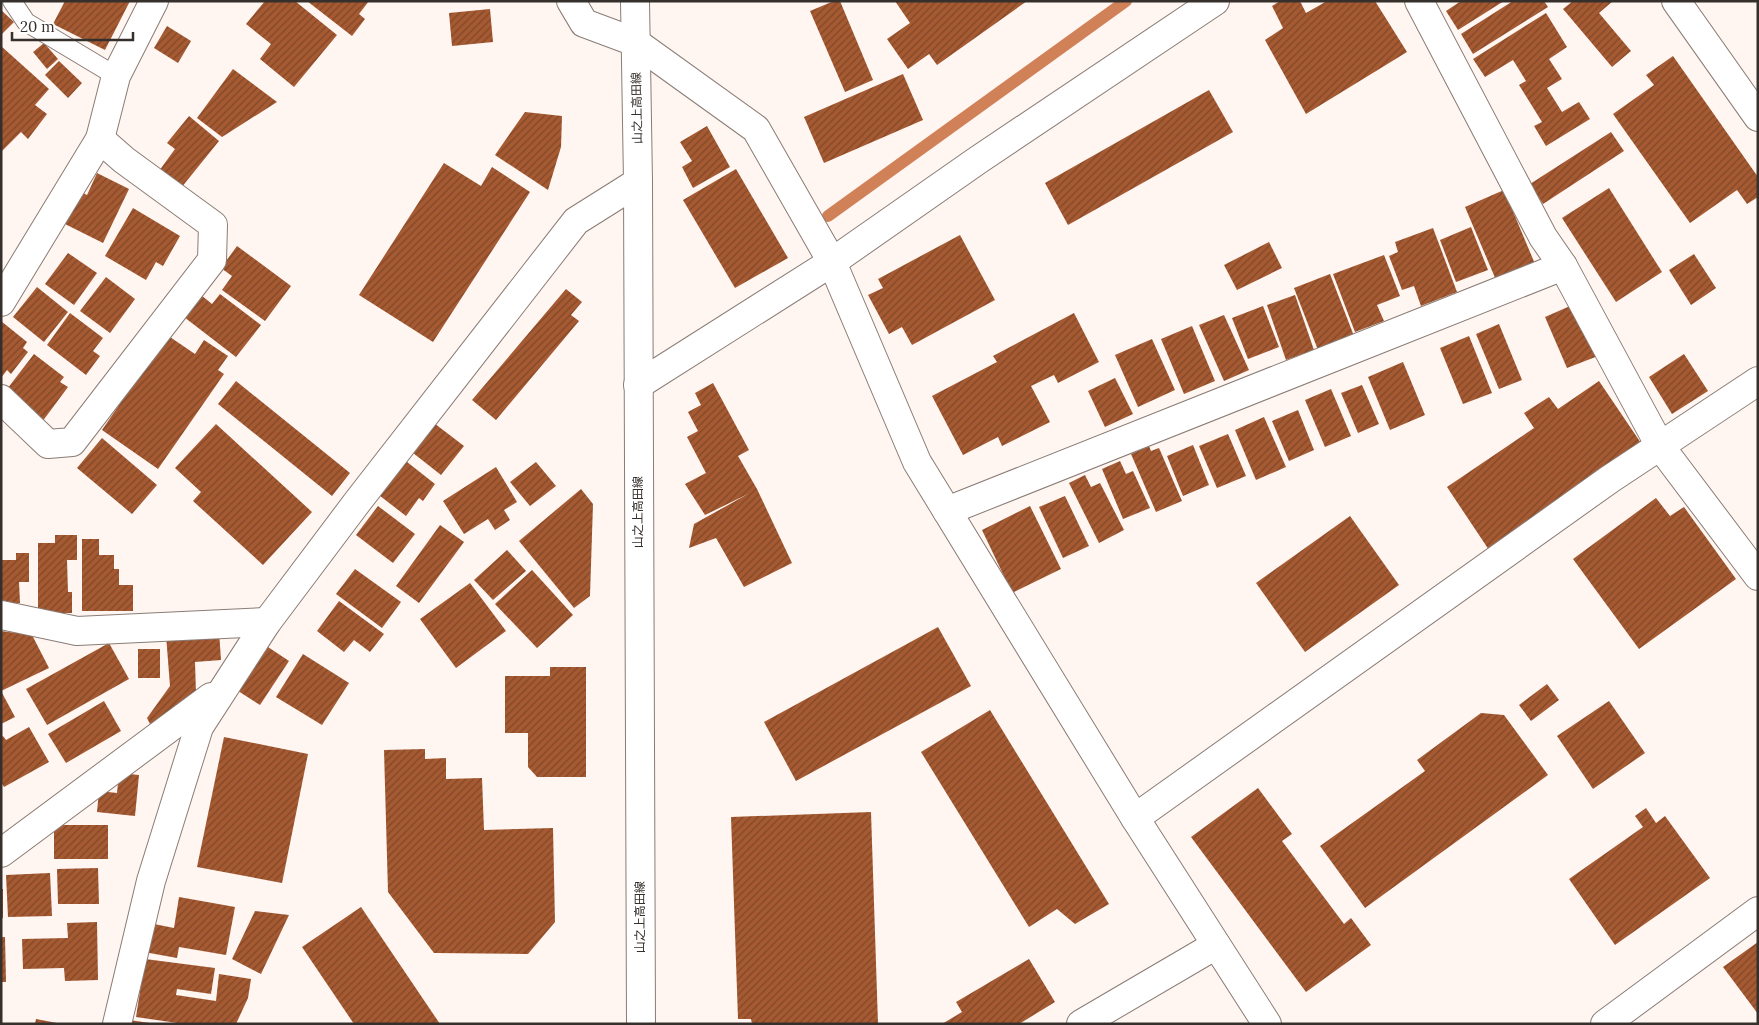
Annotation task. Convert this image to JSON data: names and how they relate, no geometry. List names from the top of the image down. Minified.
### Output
{"streets":{"street":["山之上高田線"]},"scale_bar":"20 m"}
